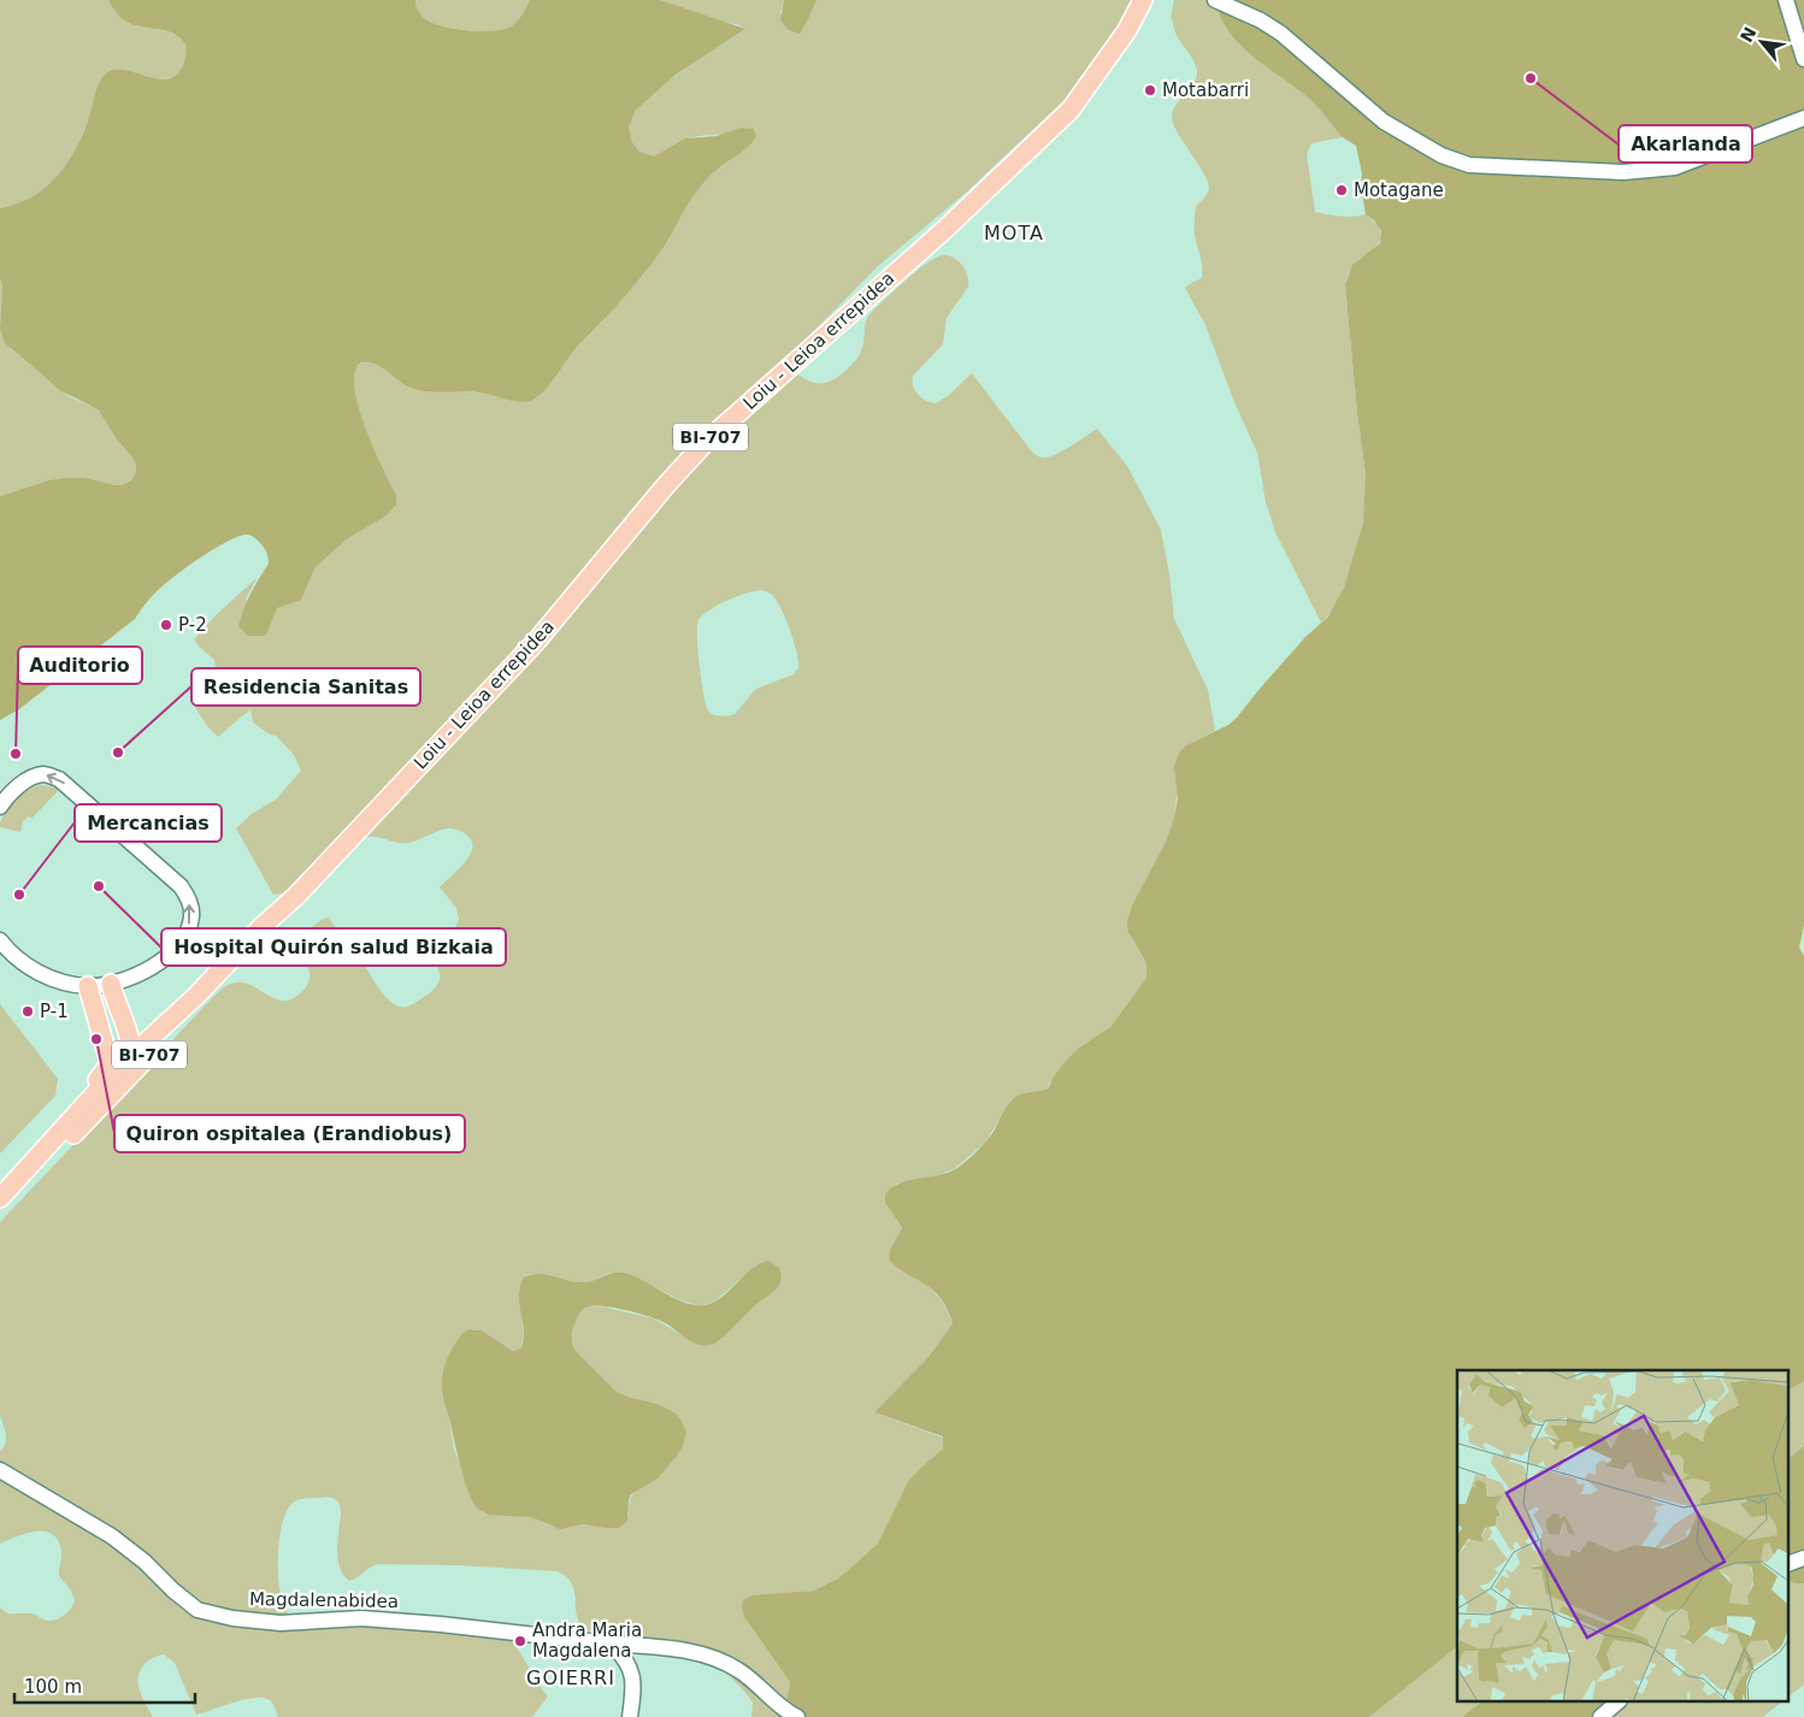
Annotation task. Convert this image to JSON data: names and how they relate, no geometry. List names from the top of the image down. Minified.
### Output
{"streets":{"main road":["Loiu - Leioa errepidea","BI-707"],"street":["Magdalenabidea"]},"districts":["MOTA","GOIERRI"],"places":["Akarlanda","Motabarri","Motagane","P-2","Residencia Sanitas","Auditorio","Hospital Quirón salud Bizkaia","Mercancias","P-1","Quiron ospitalea (Erandiobus)","Andra Maria Magdalena"],"scale_bar":"100 m","north":"top left"}
